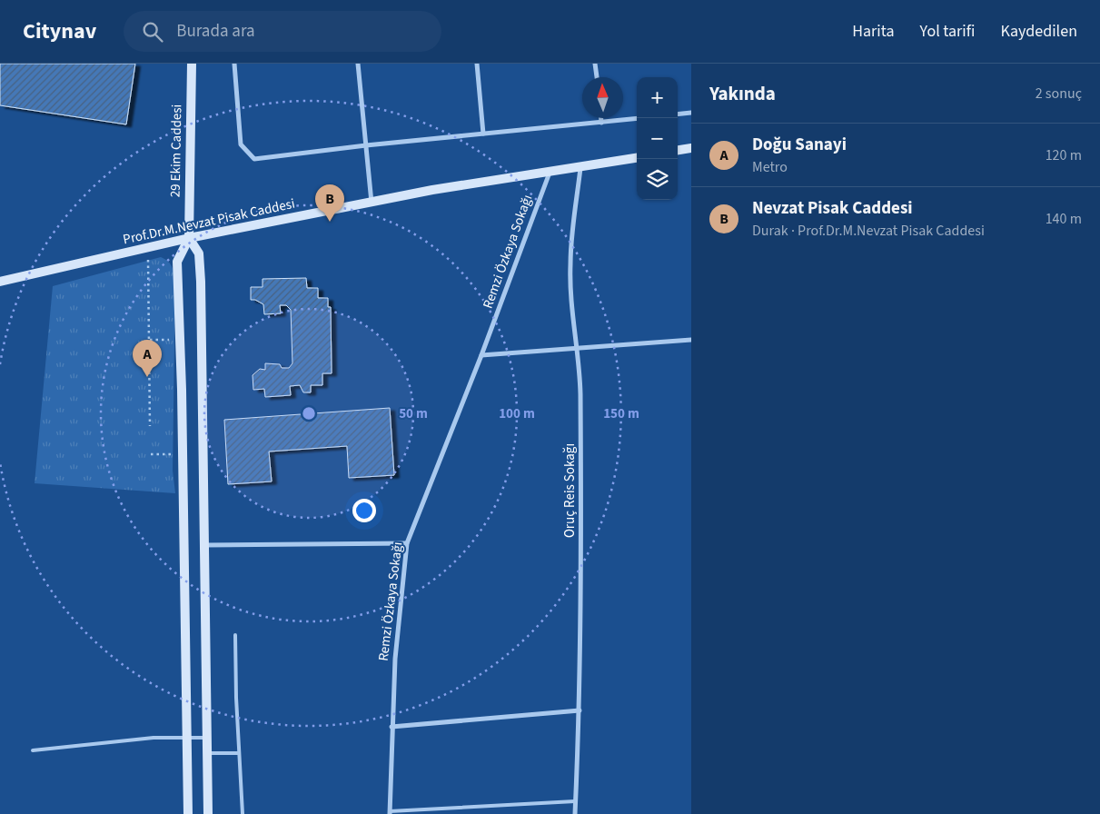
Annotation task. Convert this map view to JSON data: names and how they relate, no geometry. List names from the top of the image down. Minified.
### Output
{"streets":{"main road":["29 Ekim Caddesi","Prof.Dr.M.Nevzat Pisak Caddesi"],"street":["Remzi Özkaya Sokağı","Oruç Reis Sokağı"]},"crossings":[["29 Ekim Caddesi","Prof.Dr.M.Nevzat Pisak Caddesi"],["Prof.Dr.M.Nevzat Pisak Caddesi","Remzi Özkaya Sokağı"],["Prof.Dr.M.Nevzat Pisak Caddesi","Oruç Reis Sokağı"]],"north":"top","page":{"header":"Citynav","search":"Burada ara","nav":["Harita","Yol tarifi","Kaydedilen"],"heading":["Yakında","2 sonuç"],"map_buttons":["+","−"],"list":[{"mark":"A","name":"Doğu Sanayi","note":"Metro","value":"120 m"},{"mark":"B","name":"Nevzat Pisak Caddesi","note":"Durak · Prof.Dr.M.Nevzat Pisak Caddesi","value":"140 m"}],"pins":["B","A"]},"rings":["50 m","100 m","150 m"]}
